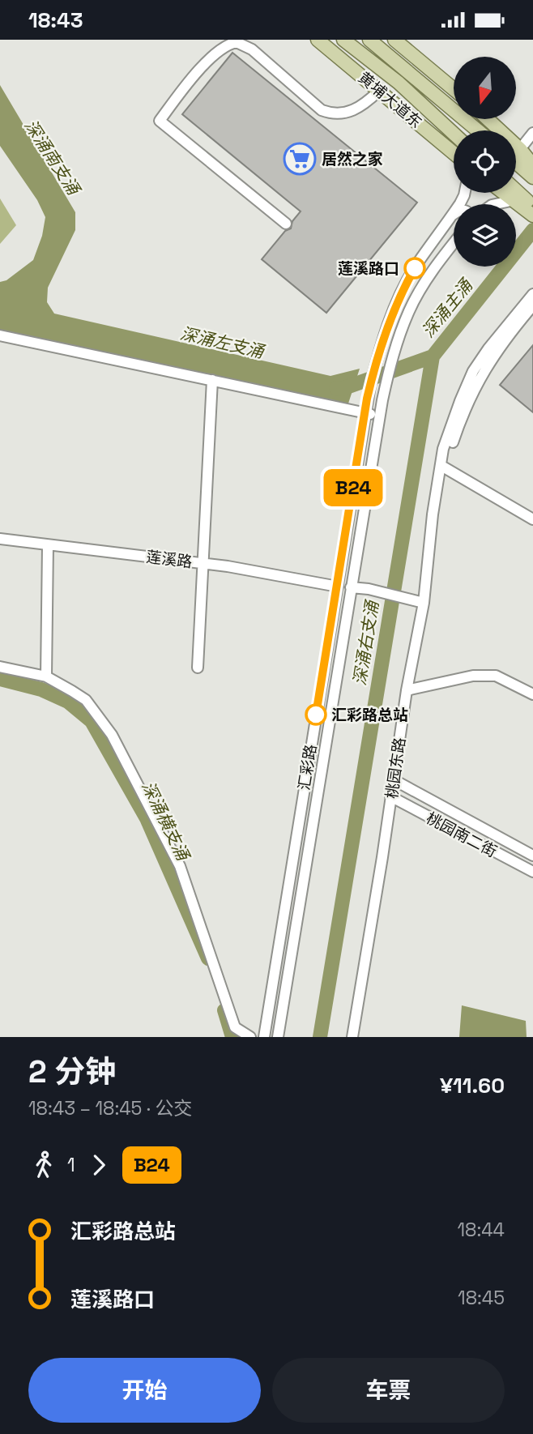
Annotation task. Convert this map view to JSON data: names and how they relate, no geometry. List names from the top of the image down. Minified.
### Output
{"streets":{"main road":["黄埔大道东"],"street":["莲溪路","汇彩路","桃园东路","桃园南二街"]},"crossings":[["莲溪路","汇彩路"],["桃园东路","桃园南二街"]],"water":["深涌南支涌","深涌主涌","深涌左支涌","深涌右支涌","深涌横支涌"],"places":{"supermarket":["居然之家"],"other":["莲溪路口","汇彩路总站"]},"lines":["bus line B24"],"north":"bottom","page":{"status":"18:43","on_map":"B24","heading":["2 分钟","18:43 – 18:45 · 公交","¥11.60"],"legs":["1","B24"],"list":[{"name":"汇彩路总站","value":"18:44"},{"name":"莲溪路口","value":"18:45"}],"buttons":["开始","车票"]}}
